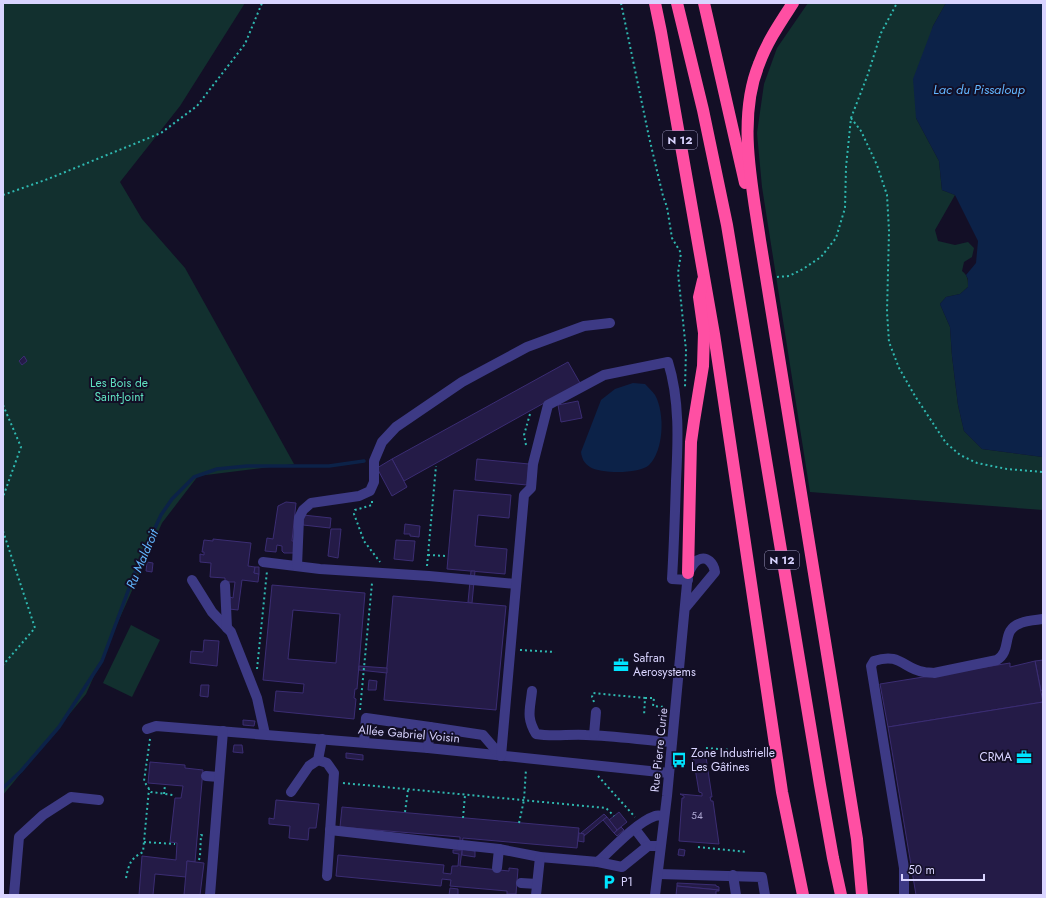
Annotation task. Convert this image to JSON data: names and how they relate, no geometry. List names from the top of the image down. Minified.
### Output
{"streets":{"highway":["N 12"],"street":["Allée Gabriel Voisin","Rue Pierre Curie"]},"crossings":[["Allée Gabriel Voisin","Rue Pierre Curie"]],"water":["Lac du Pissaloup","Ru Maldroit"],"parks":["Les Bois de Saint-Joint"],"places":{"office":["Safran Aerosystems","CRMA"],"bus stop":["Zone Industrielle Les Gâtines"],"parking":["P1"]},"house_numbers":["54"],"scale_bar":"50 m"}
